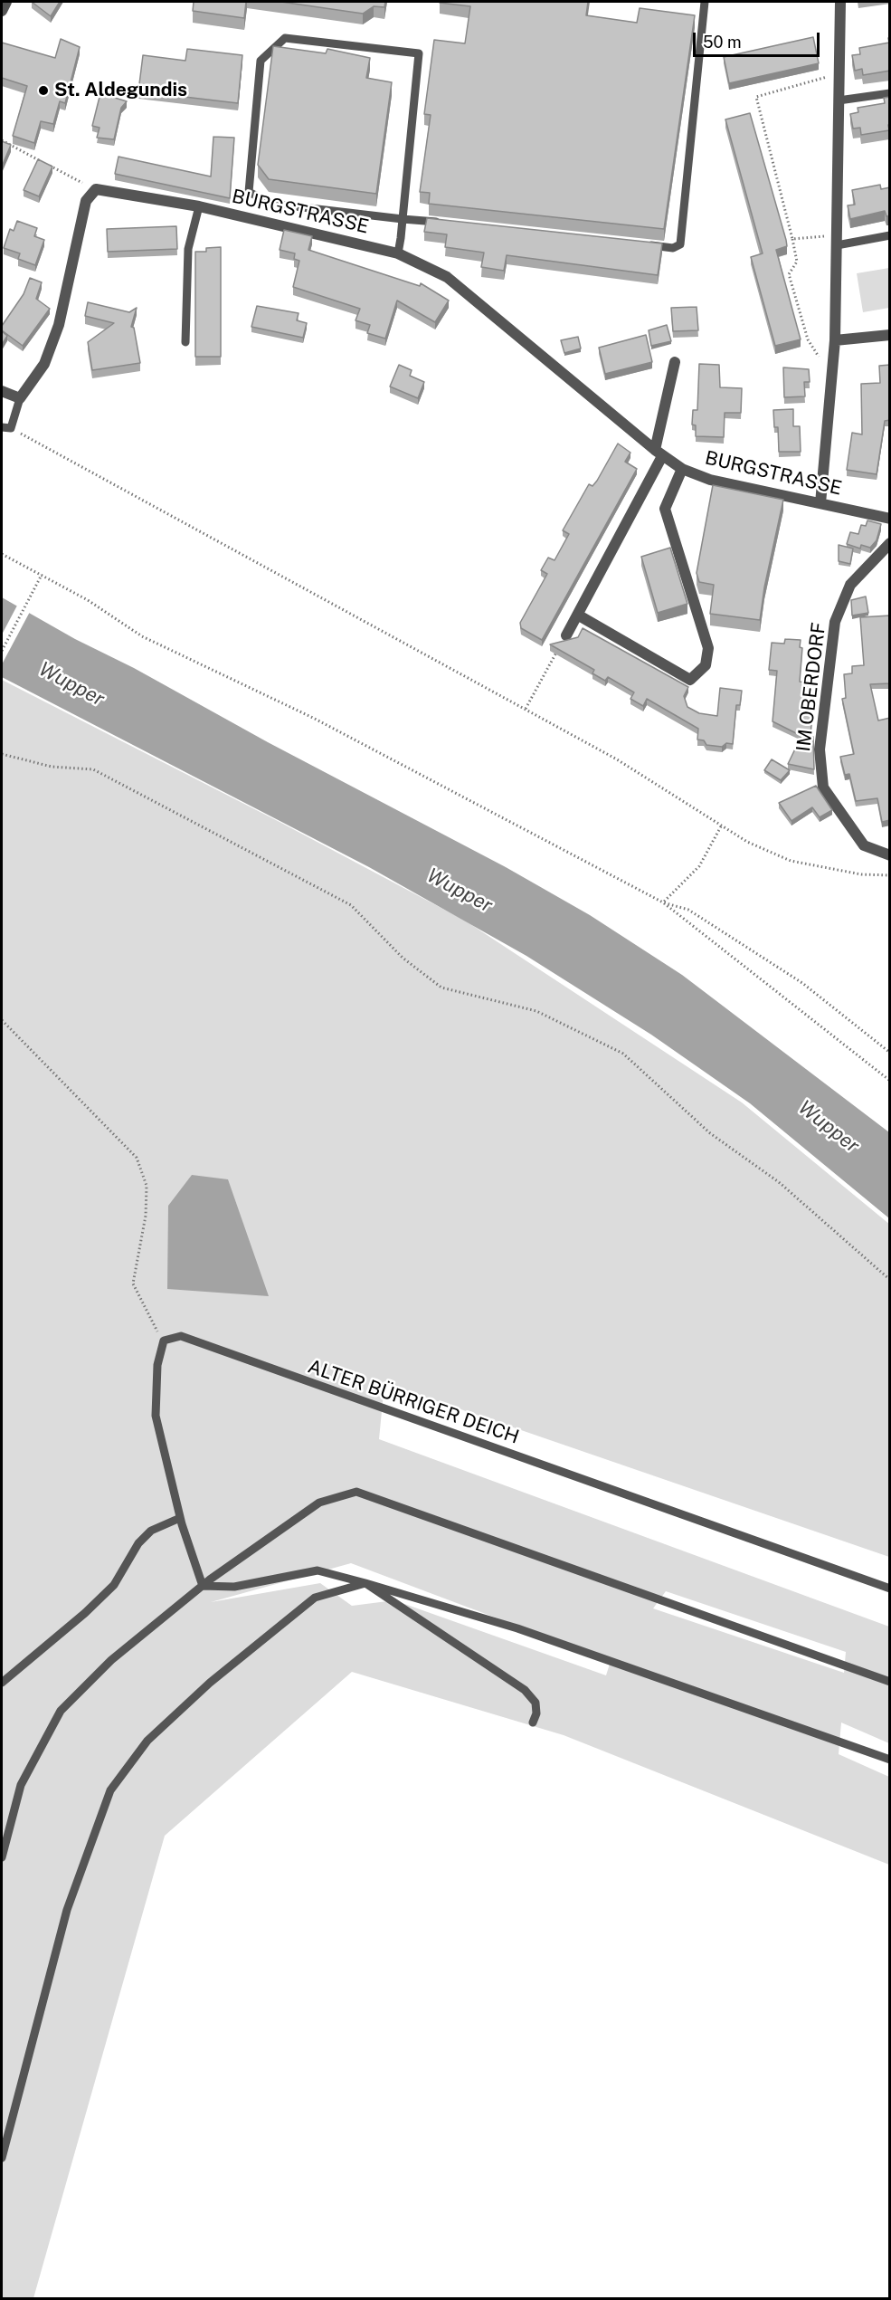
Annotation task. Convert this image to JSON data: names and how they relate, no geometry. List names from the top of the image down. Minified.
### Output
{"streets":{"street":["BURGSTRASSE","IM OBERDORF"],"lane":["ALTER BÜRRIGER DEICH"]},"water":["Wupper"],"places":["St. Aldegundis"],"scale_bar":"50 m"}
